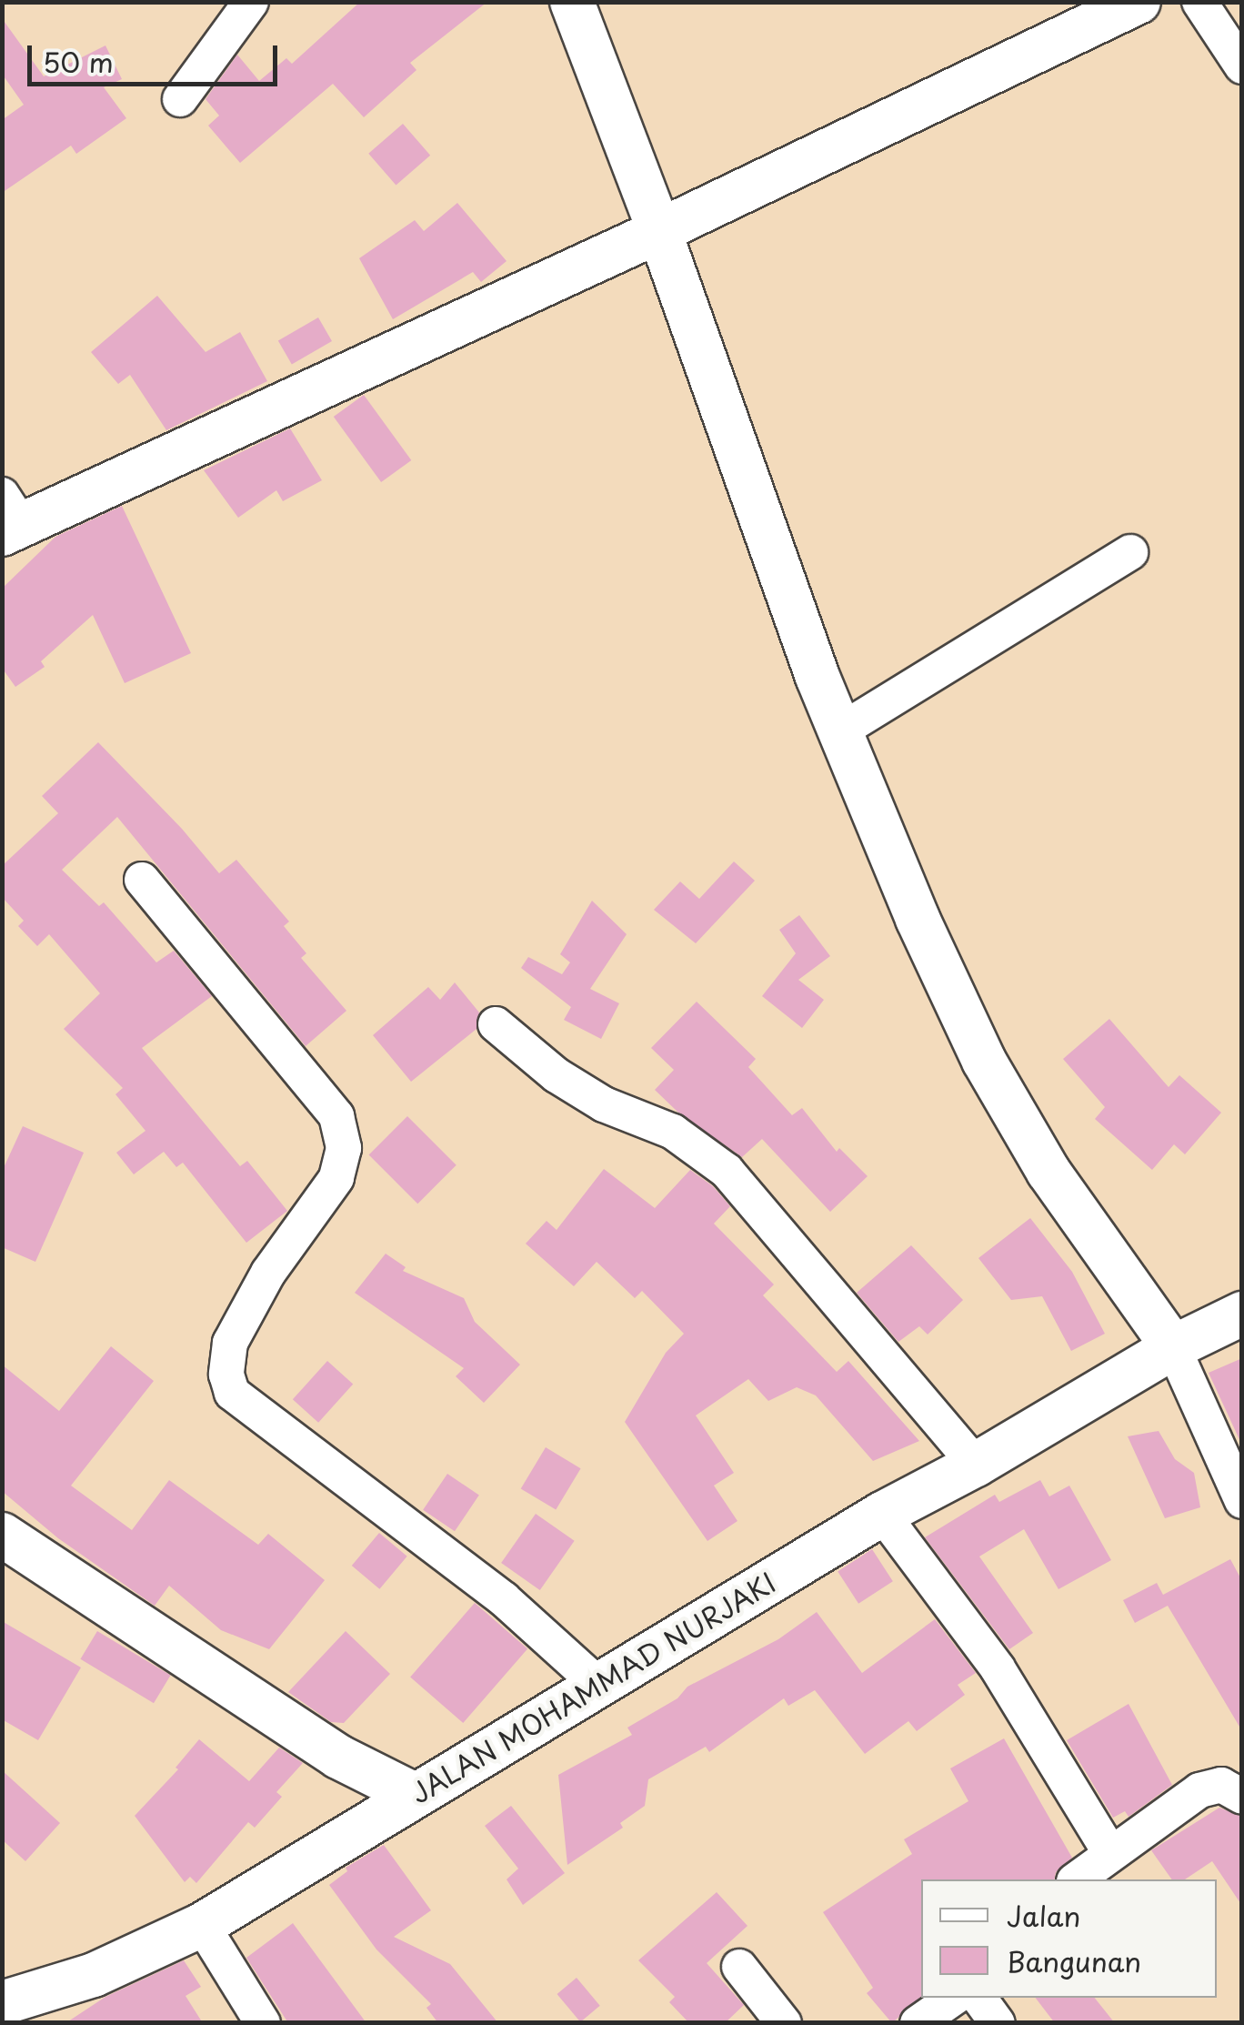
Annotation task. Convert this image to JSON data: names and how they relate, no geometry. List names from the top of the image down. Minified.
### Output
{"streets":{"street":["JALAN MOHAMMAD NURJAKI"]},"legend":["Jalan","Bangunan"],"scale_bar":"50 m"}
